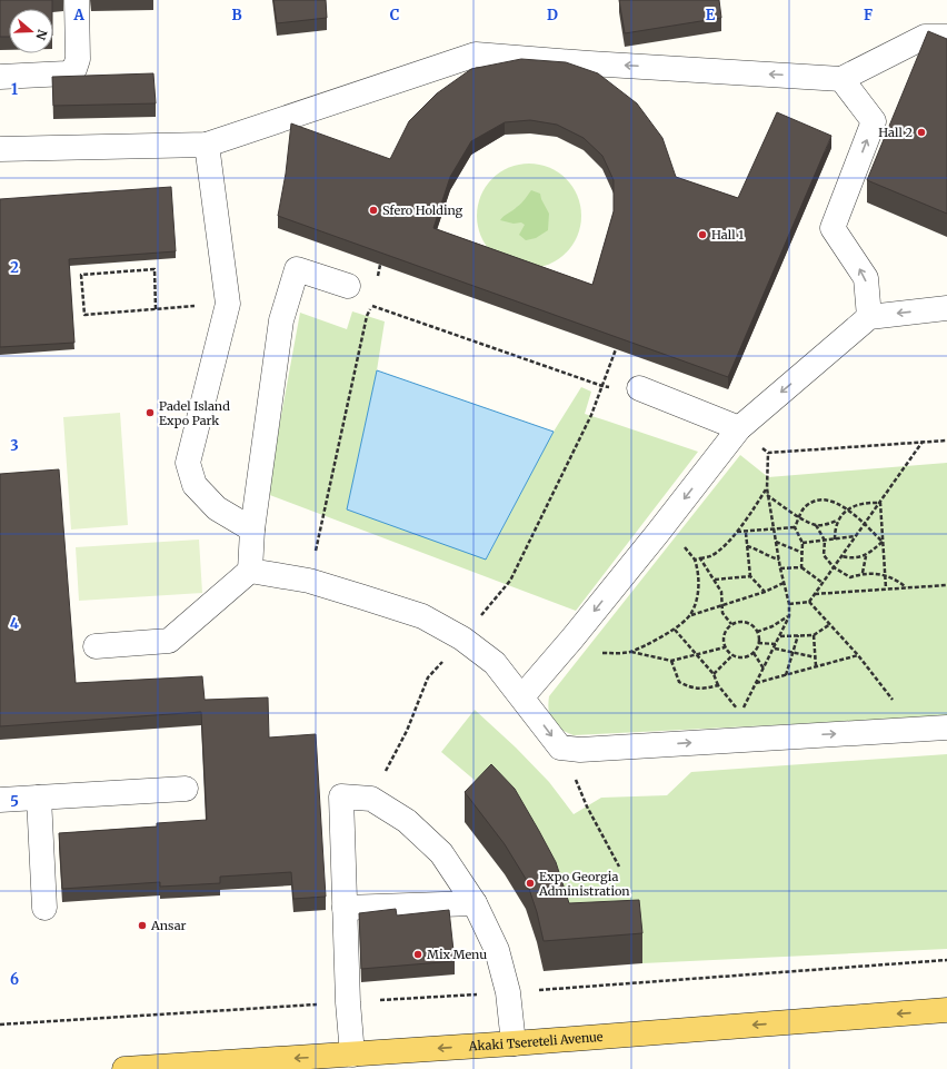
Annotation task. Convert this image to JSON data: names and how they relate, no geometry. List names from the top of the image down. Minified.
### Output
{"streets":{"main road":["Akaki Tsereteli Avenue"]},"one_way":["Akaki Tsereteli Avenue"],"places":["Hall 2","Sfero Holding","Hall 1","Padel Island Expo Park","Expo Georgia Administration","Ansar","Mix Menu"],"north":"right","grid":{"columns":["A","B","C","D","E","F"],"rows":["1","2","3","4","5","6"]}}
